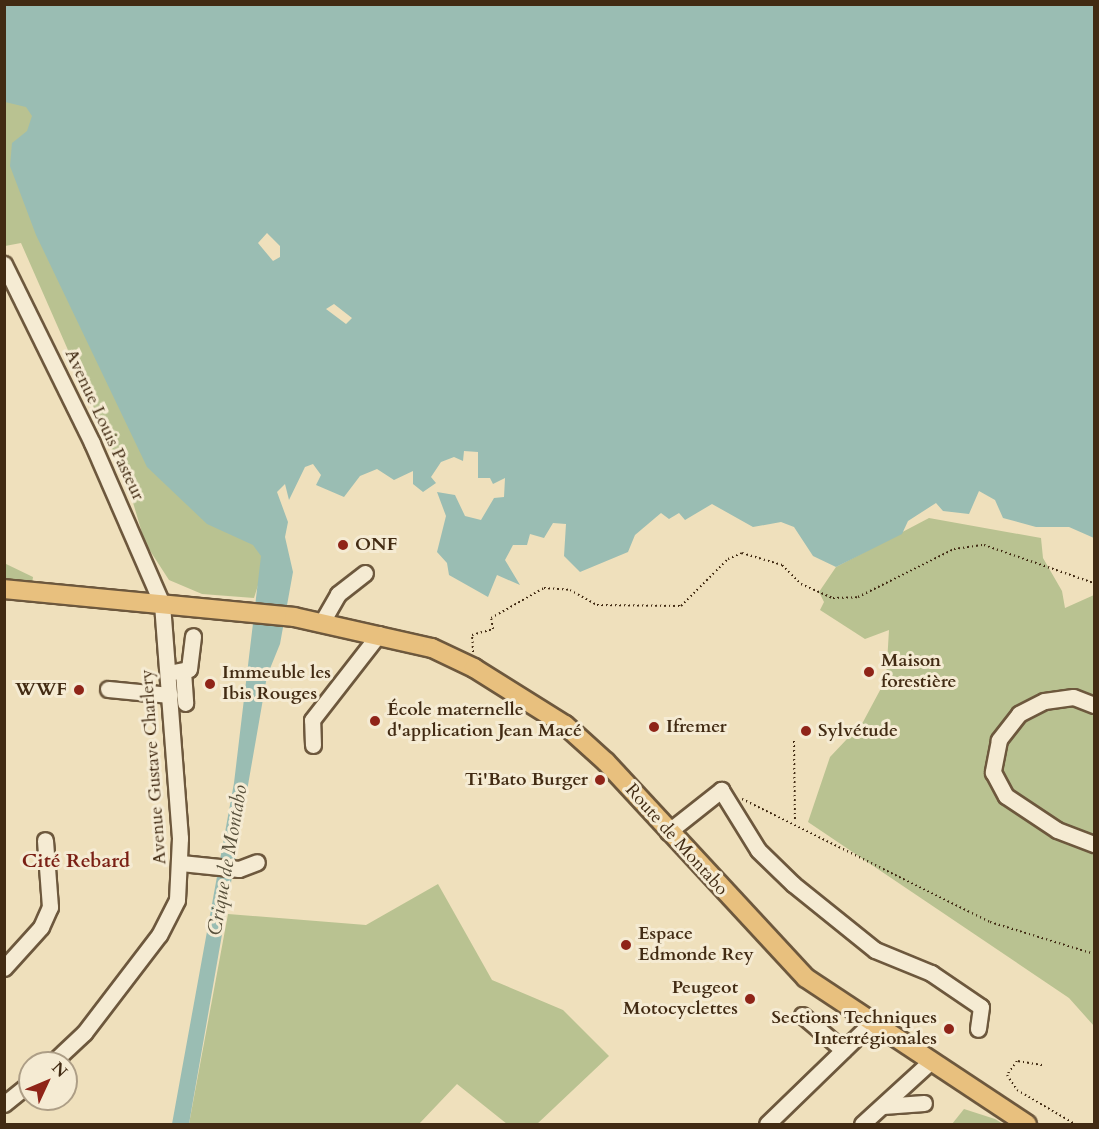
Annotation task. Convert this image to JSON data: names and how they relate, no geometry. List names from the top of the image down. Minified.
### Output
{"streets":{"main road":["Route de Montabo"],"street":["Avenue Louis Pasteur","Avenue Gustave Charlery"]},"crossings":[["Avenue Louis Pasteur","Avenue Gustave Charlery"],["Avenue Louis Pasteur","Route de Montabo"],["Avenue Gustave Charlery","Route de Montabo"]],"districts":["Cité Rebard"],"water":["Crique de Montabo"],"places":["ONF","Maison forestière","Immeuble les Ibis Rouges","WWF","École maternelle d'application Jean Macé","Ifremer","Sylvétude","Ti'Bato Burger","Espace Edmonde Rey","Peugeot Motocyclettes","Sections Techniques Interrégionales"],"north":"top right"}
